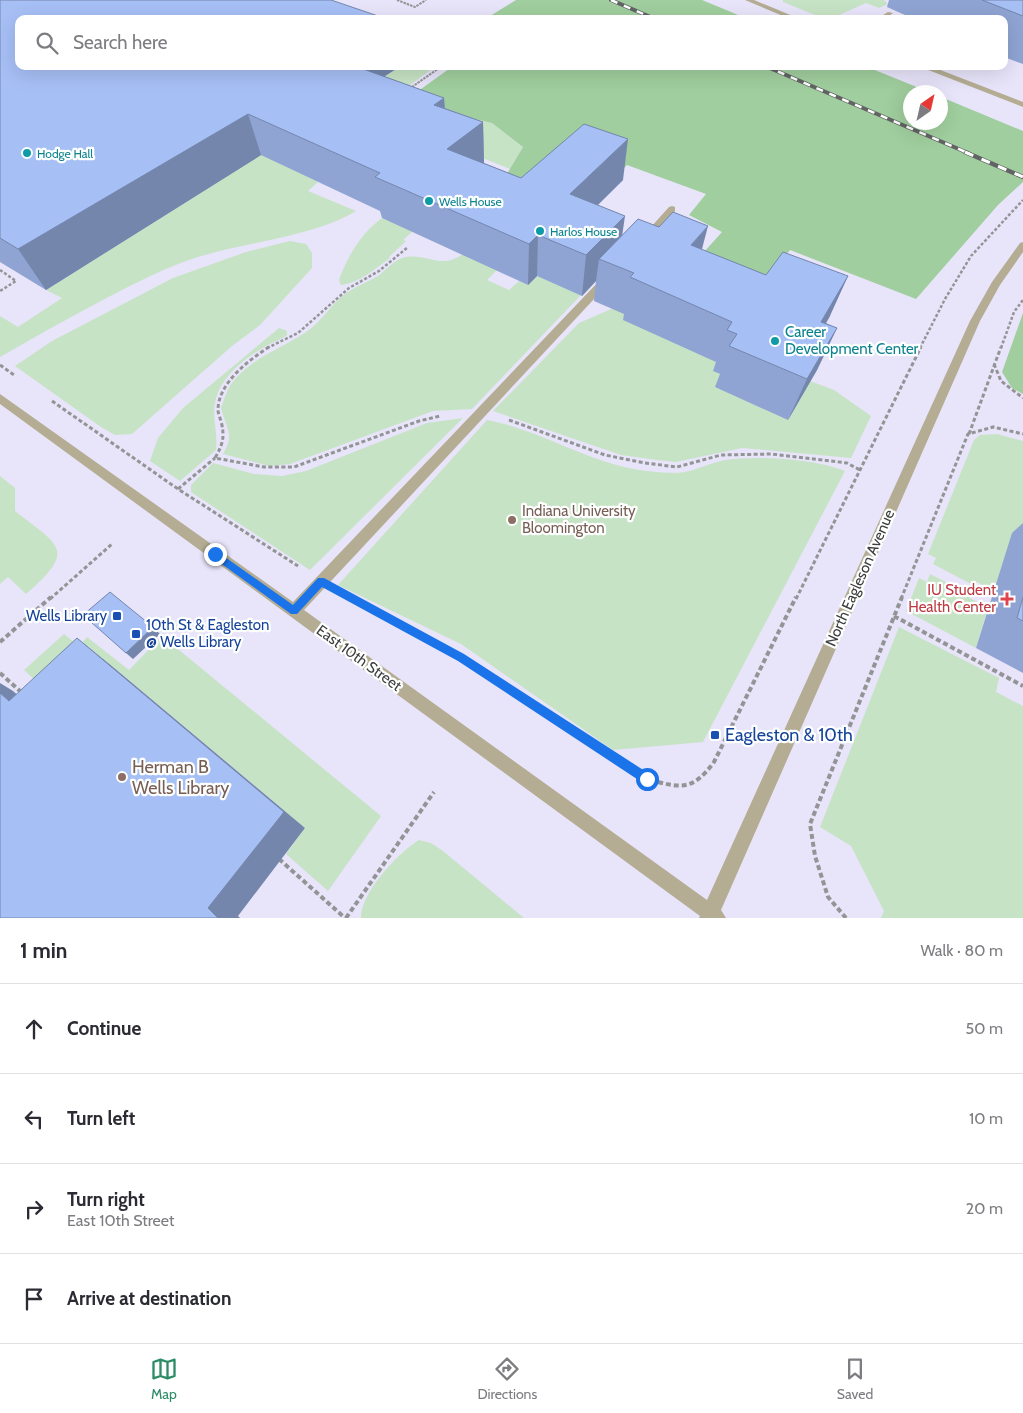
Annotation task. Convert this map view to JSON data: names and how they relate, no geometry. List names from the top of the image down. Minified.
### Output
{"streets":{"street":["North Eagleson Avenue","East 10th Street"]},"crossings":[["North Eagleson Avenue","East 10th Street"]],"places":{"other":["Hodge Hall","Wells House","Harlos House","Career Development Center","Indiana University Bloomington","Herman B Wells Library"],"health":["IU Student Health Center"],"transit":["Wells Library","10th St & Eagleston @ Wells Library","Eagleston & 10th"]},"north":"top right","page":{"search":"Search here","heading":["1 min","Walk · 80 m"],"list":[["Continue","50 m"],["Turn left","10 m"],["Turn right","East 10th Street","20 m"],"Arrive at destination"],"nav":["Map","Directions","Saved"]}}
